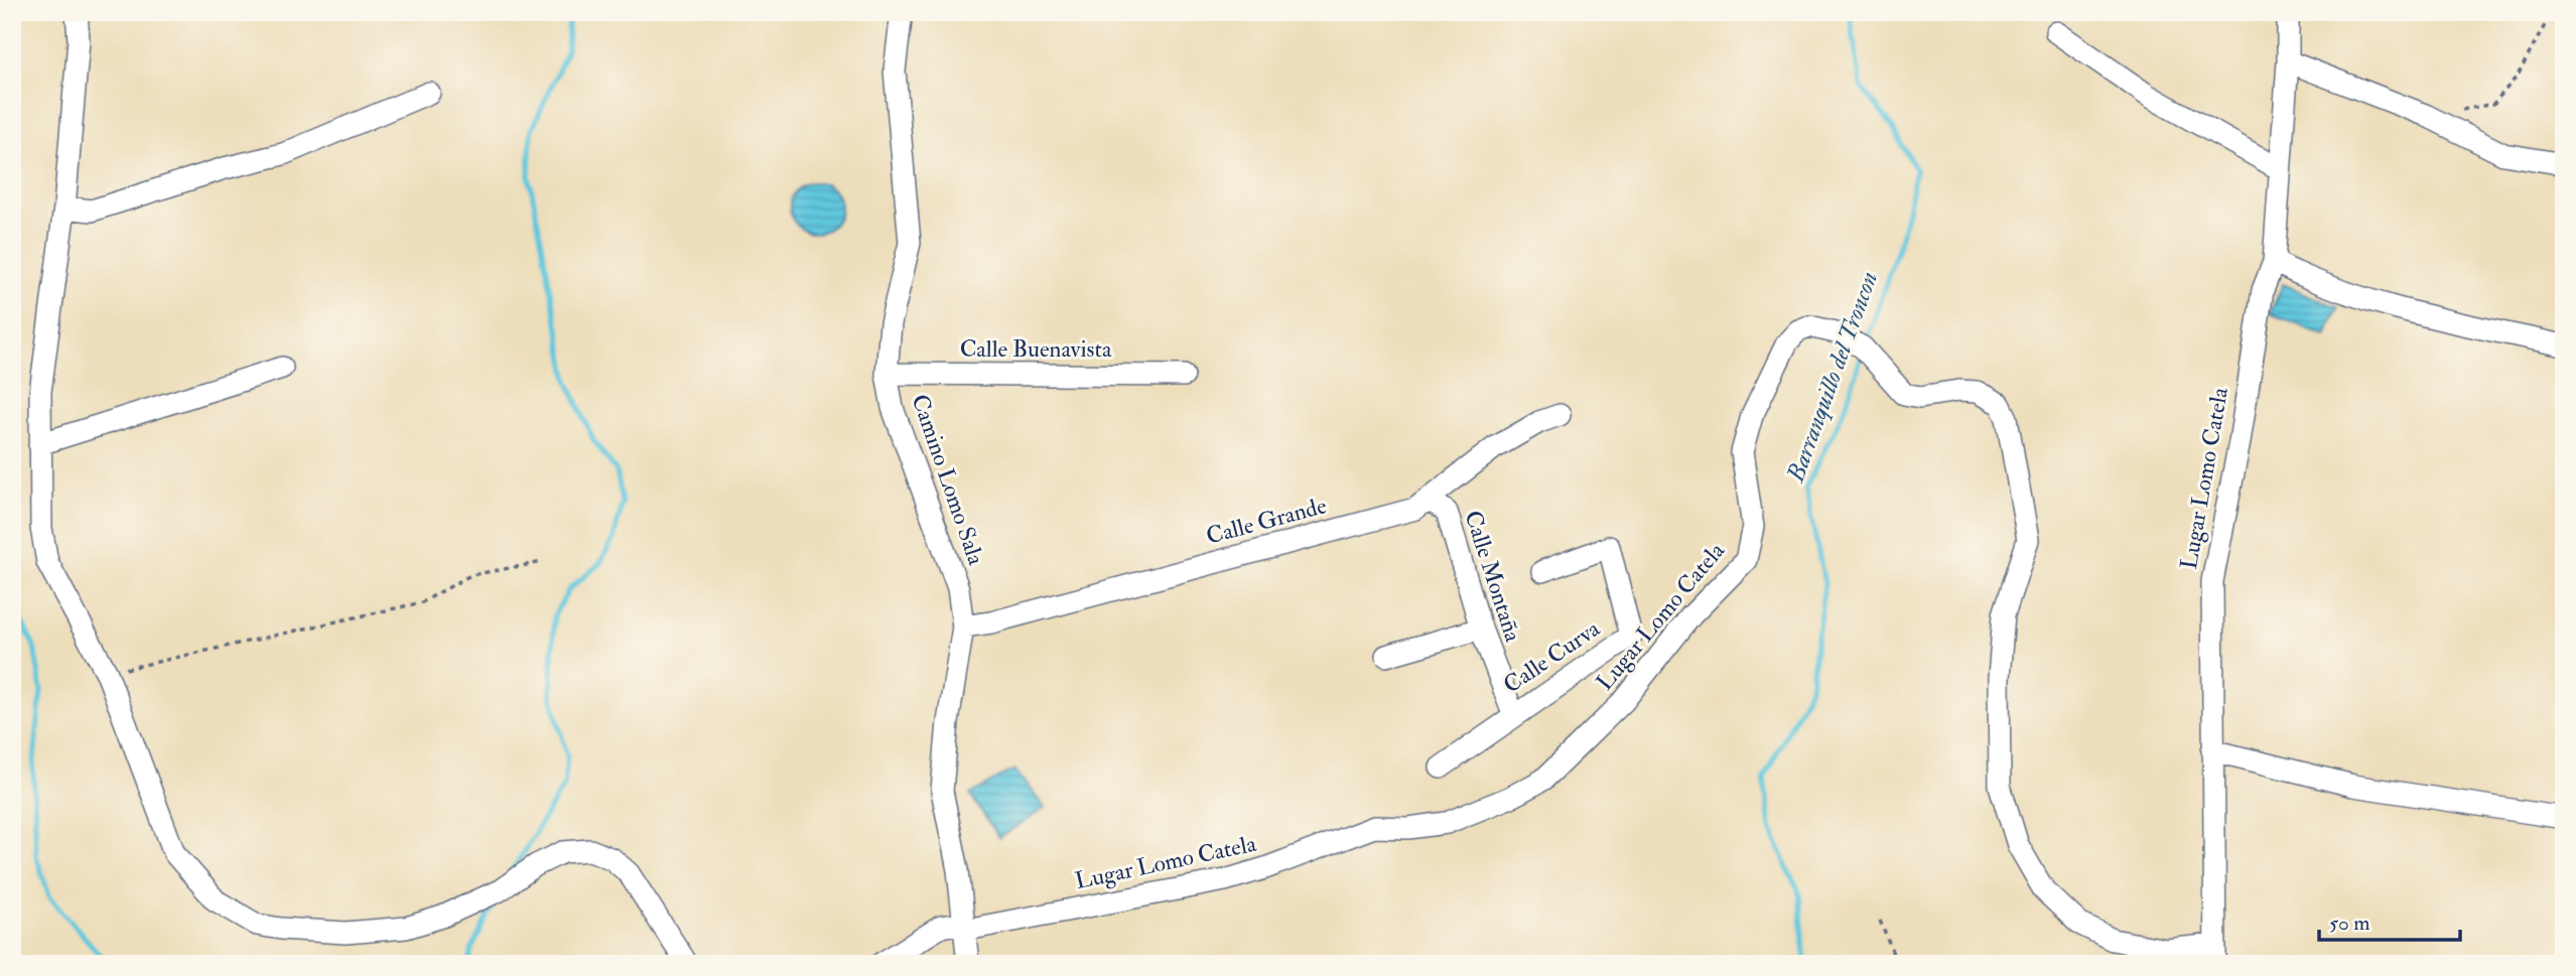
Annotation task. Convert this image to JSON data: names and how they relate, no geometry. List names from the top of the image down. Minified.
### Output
{"streets":{"street":["Calle Buenavista","Lugar Lomo Catela","Camino Lomo Sala","Calle Grande","Calle Montaña","Calle Curva"]},"crossings":[["Calle Buenavista","Camino Lomo Sala"],["Lugar Lomo Catela","Camino Lomo Sala"],["Camino Lomo Sala","Calle Grande"],["Calle Grande","Calle Montaña"],["Calle Montaña","Calle Curva"]],"water":["Barranquillo del Troncon"],"scale_bar":"50 m"}
